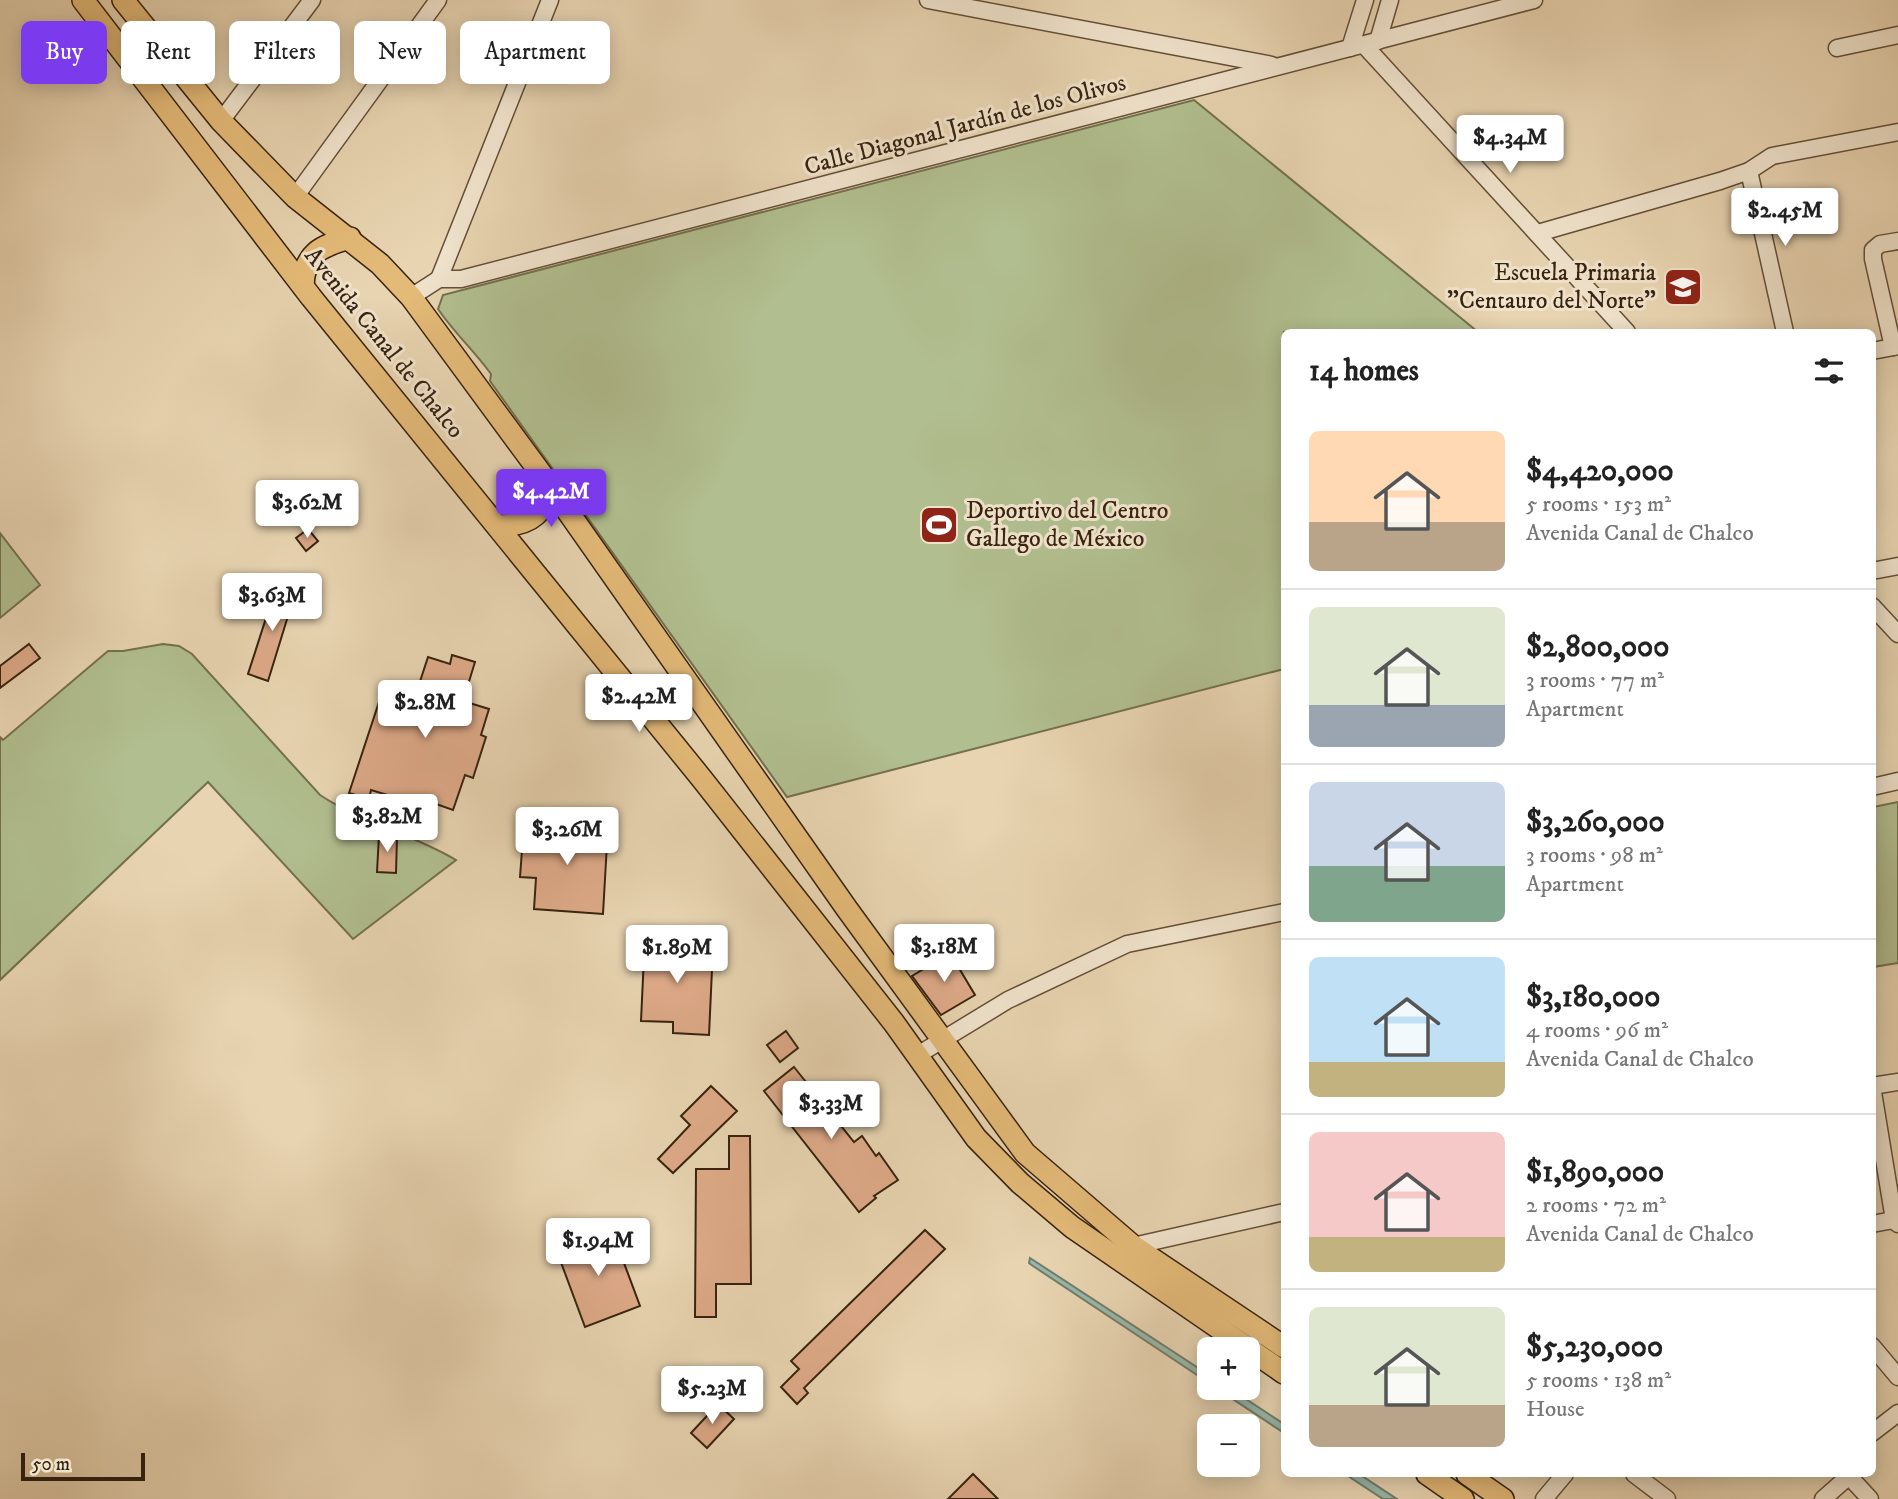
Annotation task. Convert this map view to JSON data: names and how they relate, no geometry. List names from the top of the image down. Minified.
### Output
{"streets":{"main road":["Avenida Canal de Chalco"],"street":["Calle Diagonal Jardín de los Olivos"]},"crossings":[["Calle Diagonal Jardín de los Olivos","Avenida Canal de Chalco"]],"places":{"school or university":["Escuela Primaria \"Centauro del Norte\""],"sports":["Deportivo del Centro Gallego de México"]},"scale_bar":"50 m","page":{"chip":["Buy","Rent","Filters","New","Apartment"],"price":["$4.34M","$2.45M","$4.42M","$3.62M","$3.63M","$2.42M","$2.8M","$3.82M","$3.26M","$3.18M","$1.89M","$3.33M","$1.94M","$5.23M"],"heading":"14 homes","list":[{"name":"$4,420,000","note":"5 rooms · 153 m² · Avenida Canal de Chalco"},{"name":"$2,800,000","note":"3 rooms · 77 m² · Apartment"},{"name":"$3,260,000","note":"3 rooms · 98 m² · Apartment"},{"name":"$3,180,000","note":"4 rooms · 96 m² · Avenida Canal de Chalco"},{"name":"$1,890,000","note":"2 rooms · 72 m² · Avenida Canal de Chalco"},{"name":"$5,230,000","note":"5 rooms · 138 m² · House"}],"map_buttons":["+","−"],"scale":"50 m"}}
